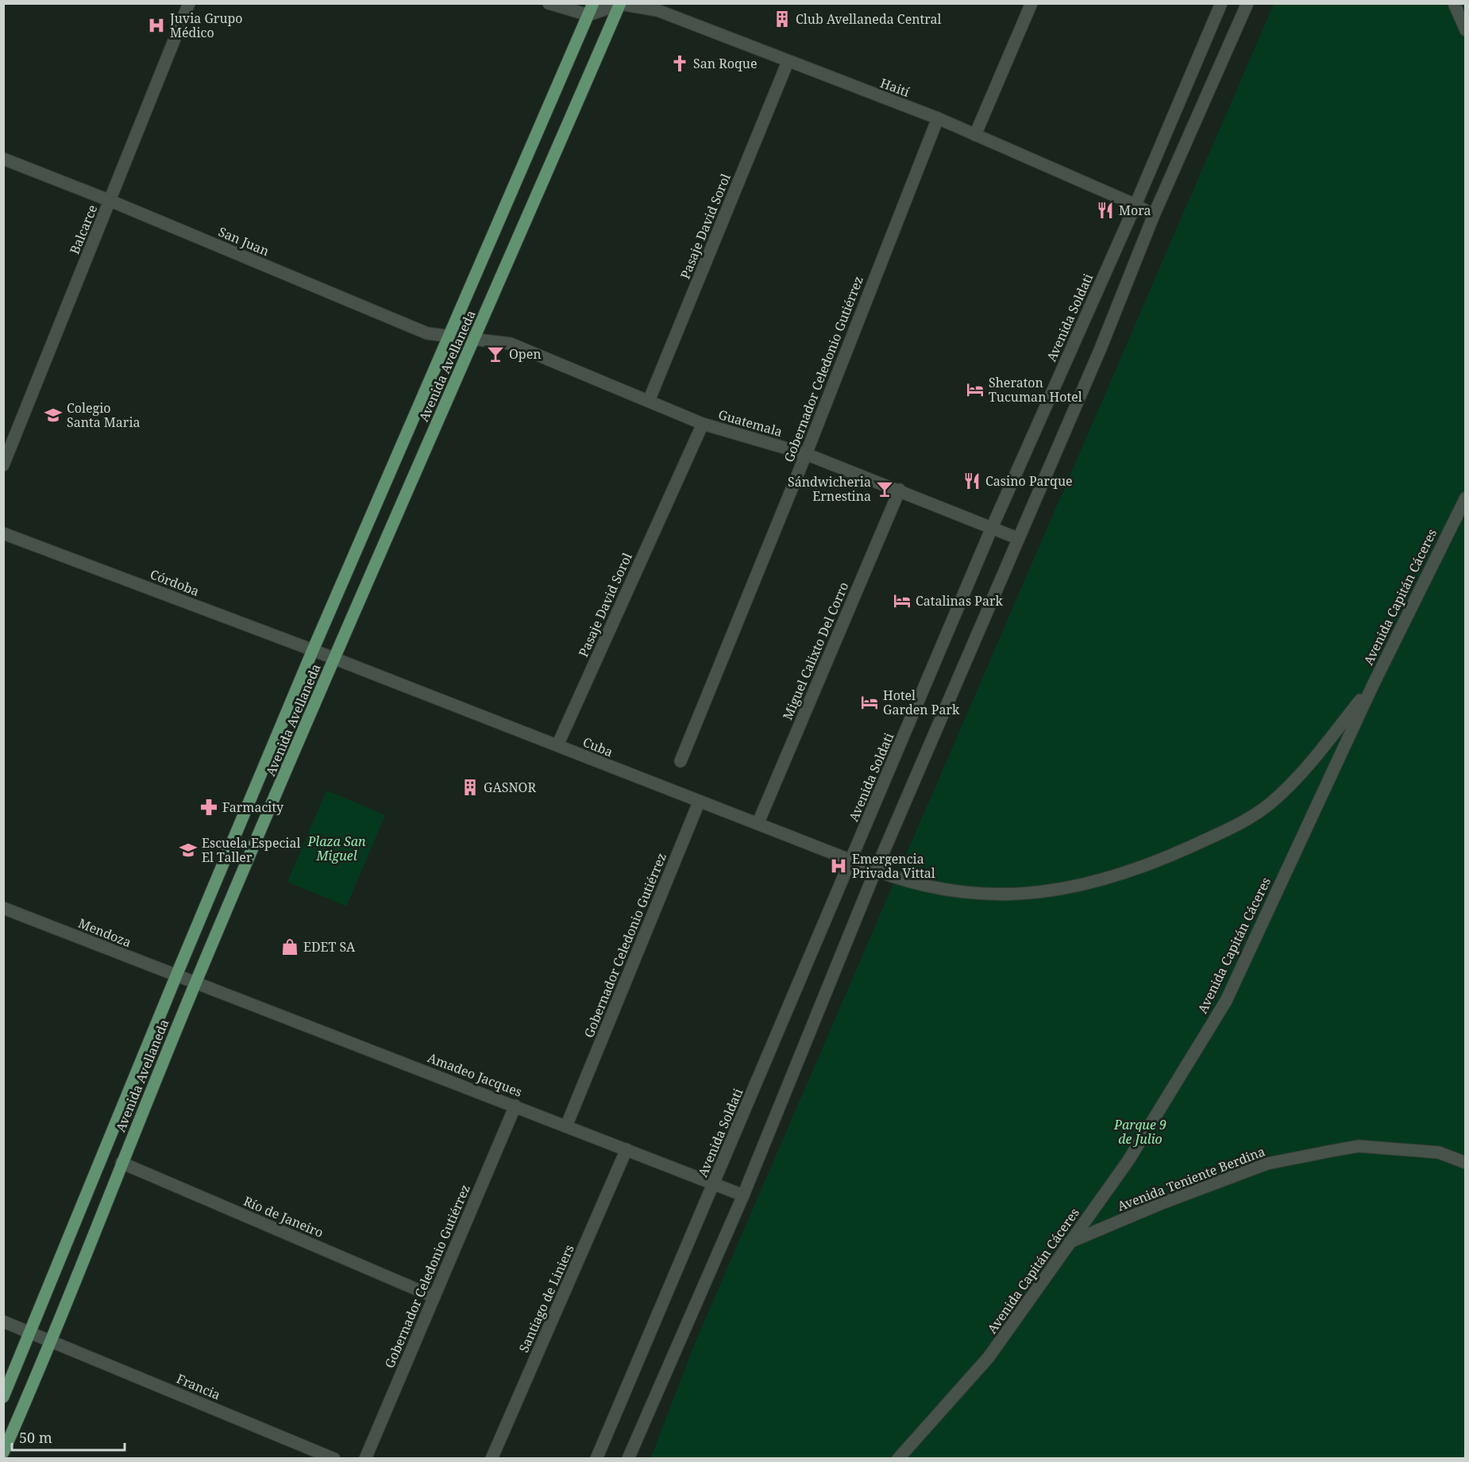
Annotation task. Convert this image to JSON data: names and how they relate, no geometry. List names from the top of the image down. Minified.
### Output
{"streets":{"main road":["Avenida Avellaneda"],"street":["Haití","Pasaje David Sorol","Balcarce","San Juan","Avenida Soldati","Gobernador Celedonio Gutiérrez","Guatemala","Córdoba","Avenida Capitán Cáceres","Miguel Calixto Del Corro","Cuba","Mendoza","Amadeo Jacques","Avenida Teniente Berdina","Río de Janeiro","Santiago de Liniers","Francia"]},"crossings":[["Haití","Pasaje David Sorol"],["Haití","Avenida Soldati"],["Haití","Avenida Avellaneda"],["Haití","Gobernador Celedonio Gutiérrez"],["Pasaje David Sorol","Guatemala"],["Pasaje David Sorol","Cuba"],["Balcarce","San Juan"],["San Juan","Avenida Avellaneda"],["San Juan","Guatemala"],["Avenida Soldati","Guatemala"],["Avenida Soldati","Cuba"],["Avenida Soldati","Amadeo Jacques"],["Avenida Avellaneda","Guatemala"],["Avenida Avellaneda","Córdoba"],["Avenida Avellaneda","Cuba"],["Avenida Avellaneda","Mendoza"],["Avenida Avellaneda","Amadeo Jacques"],["Avenida Avellaneda","Río de Janeiro"],["Avenida Avellaneda","Francia"],["Gobernador Celedonio Gutiérrez","Guatemala"],["Gobernador Celedonio Gutiérrez","Cuba"],["Gobernador Celedonio Gutiérrez","Amadeo Jacques"],["Gobernador Celedonio Gutiérrez","Río de Janeiro"],["Guatemala","Miguel Calixto Del Corro"],["Córdoba","Cuba"],["Avenida Capitán Cáceres","Cuba"],["Avenida Capitán Cáceres","Avenida Teniente Berdina"],["Miguel Calixto Del Corro","Cuba"],["Mendoza","Amadeo Jacques"],["Amadeo Jacques","Santiago de Liniers"]],"parks":["Plaza San Miguel","Parque 9 de Julio"],"places":{"building":["Club Avellaneda Central","GASNOR"],"hospital":["Juvia Grupo Médico","Emergencia Privada Vittal"],"church":["San Roque"],"restaurant":["Mora","Casino Parque"],"bar":["Open","Sándwicheria Ernestina"],"hotel":["Sheraton Tucuman Hotel","Catalinas Park","Hotel Garden Park"],"school or university":["Colegio Santa Maria","Escuela Especial El Taller"],"pharmacy":["Farmacity"],"shop":["EDET SA"]},"scale_bar":"50 m"}
